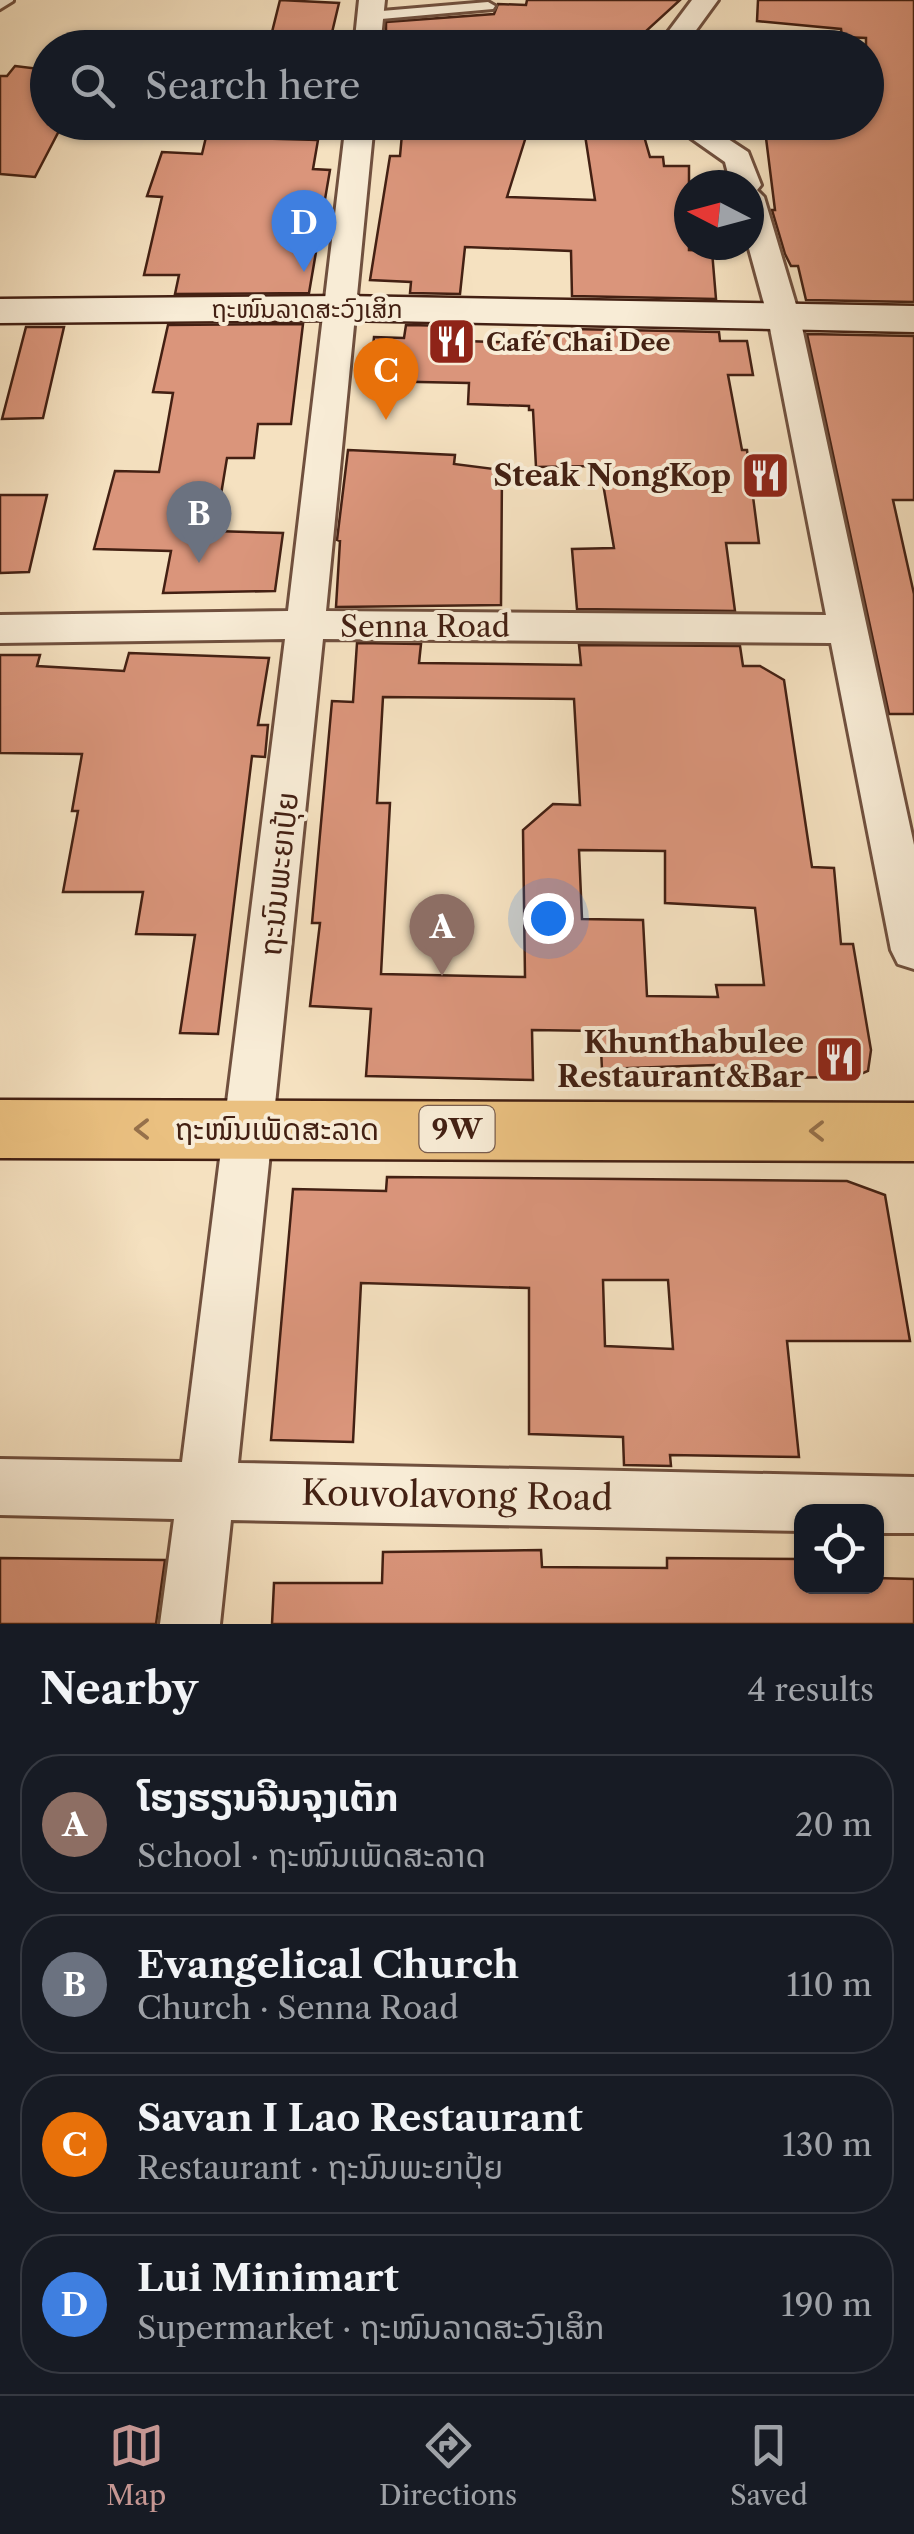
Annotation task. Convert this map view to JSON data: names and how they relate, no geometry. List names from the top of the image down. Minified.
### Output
{"streets":{"main road":["ຖະໜົນເພັດສະລາດ","9W"],"street":["ຖະໜົນລາດສະວົງເສິກ","Senna Road","ຖະນົນພະຍາປຸ້ຍ","Kouvolavong Road"]},"crossings":[["ຖະໜົນລາດສະວົງເສິກ","ຖະນົນພະຍາປຸ້ຍ"],["Senna Road","ຖະນົນພະຍາປຸ້ຍ"],["ຖະນົນພະຍາປຸ້ຍ","ຖະໜົນເພັດສະລາດ"],["ຖະນົນພະຍາປຸ້ຍ","Kouvolavong Road"]],"one_way":["ຖະໜົນເພັດສະລາດ"],"places":{"restaurant":["Café Chai Dee","Steak NongKop","Khunthabulee Restaurant&Bar"]},"north":"left","page":{"search":"Search here","pins":["D","C","B","A"],"heading":["Nearby","4 results"],"list":[{"mark":"A","name":"ໂຮງຮຽນຈີນຈຸງເຕັກ","note":"School · ຖະໜົນເພັດສະລາດ","value":"20 m"},{"mark":"B","name":"Evangelical Church","note":"Church · Senna Road","value":"110 m"},{"mark":"C","name":"Savan I Lao Restaurant","note":"Restaurant · ຖະນົນພະຍາປຸ້ຍ","value":"130 m"},{"mark":"D","name":"Lui Minimart","note":"Supermarket · ຖະໜົນລາດສະວົງເສິກ","value":"190 m"}],"nav":["Map","Directions","Saved"]}}
